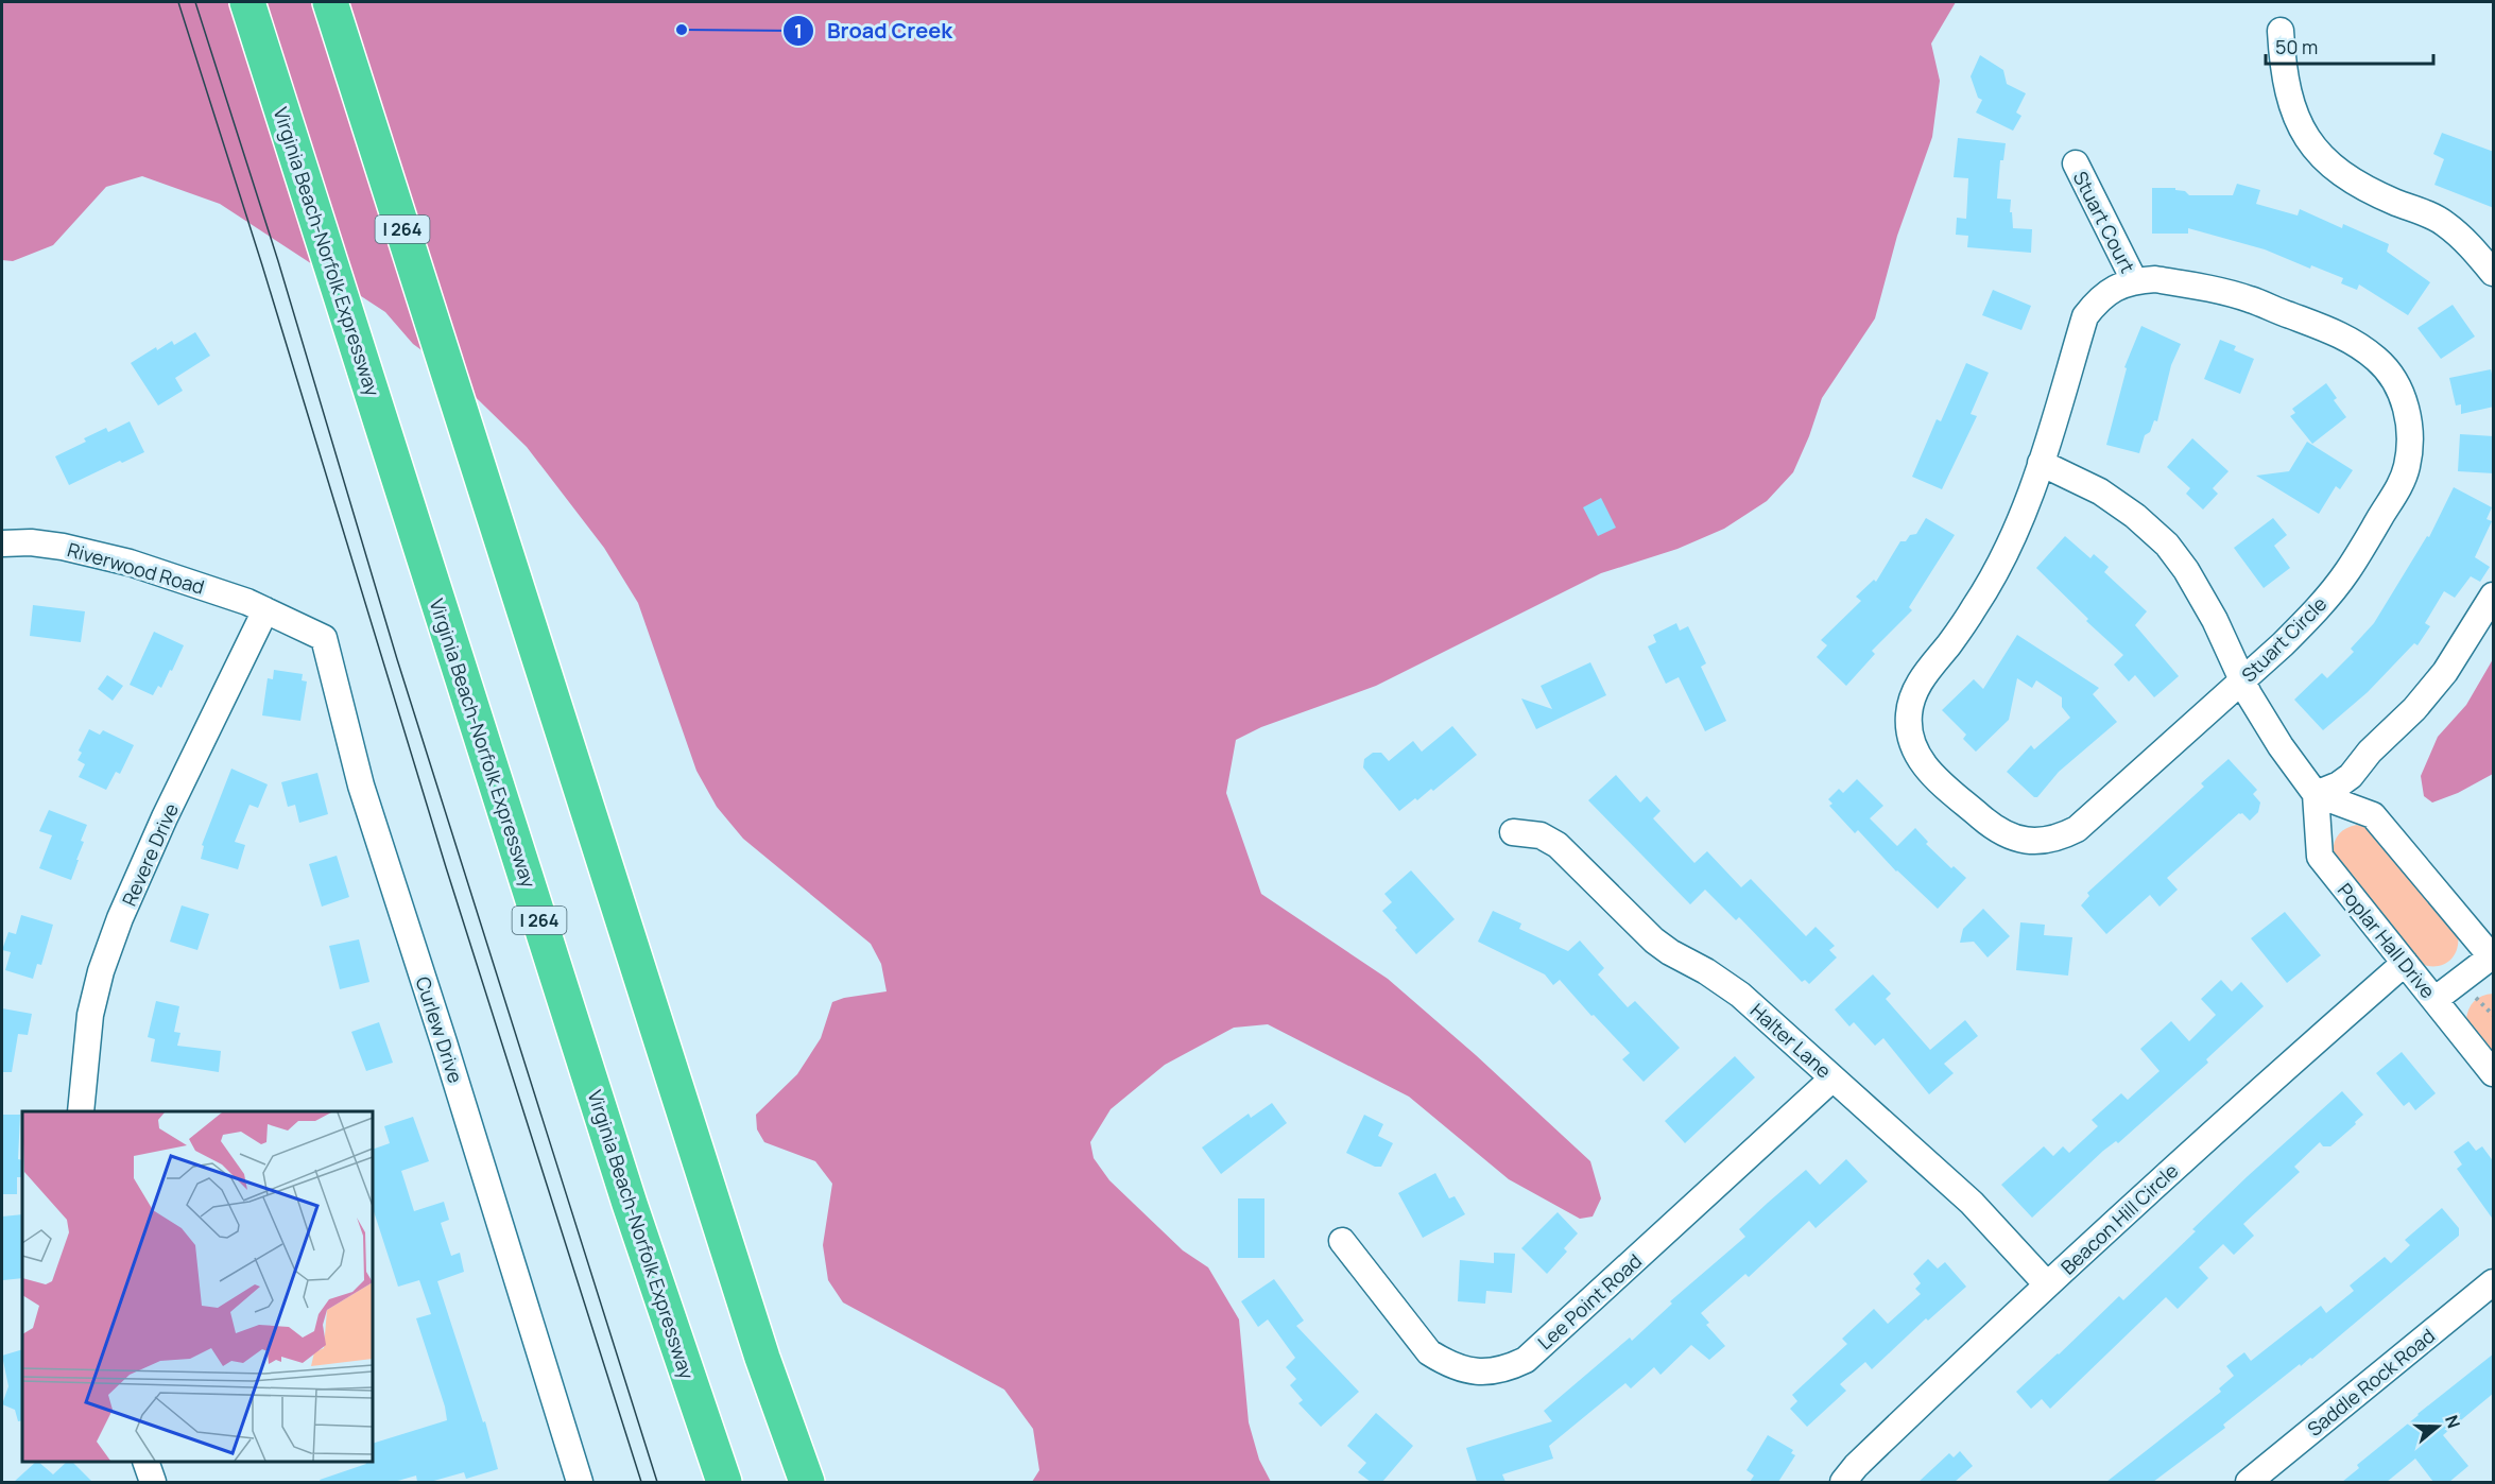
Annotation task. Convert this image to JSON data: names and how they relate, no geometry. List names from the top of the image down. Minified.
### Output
{"streets":{"highway":["I 264","Virginia Beach-Norfolk Expressway"],"street":["Stuart Court","Riverwood Road","Stuart Circle","Revere Drive","Poplar Hall Drive","Curlew Drive","Halter Lane","Beacon Hill Circle","Lee Point Road","Saddle Rock Road"]},"crossings":[["Stuart Court","Stuart Circle"],["Riverwood Road","Revere Drive"],["Riverwood Road","Curlew Drive"],["Revere Drive","Curlew Drive"],["Poplar Hall Drive","Beacon Hill Circle"],["Halter Lane","Beacon Hill Circle"],["Halter Lane","Lee Point Road"]],"places":["Broad Creek"],"scale_bar":"50 m","north":"right"}
